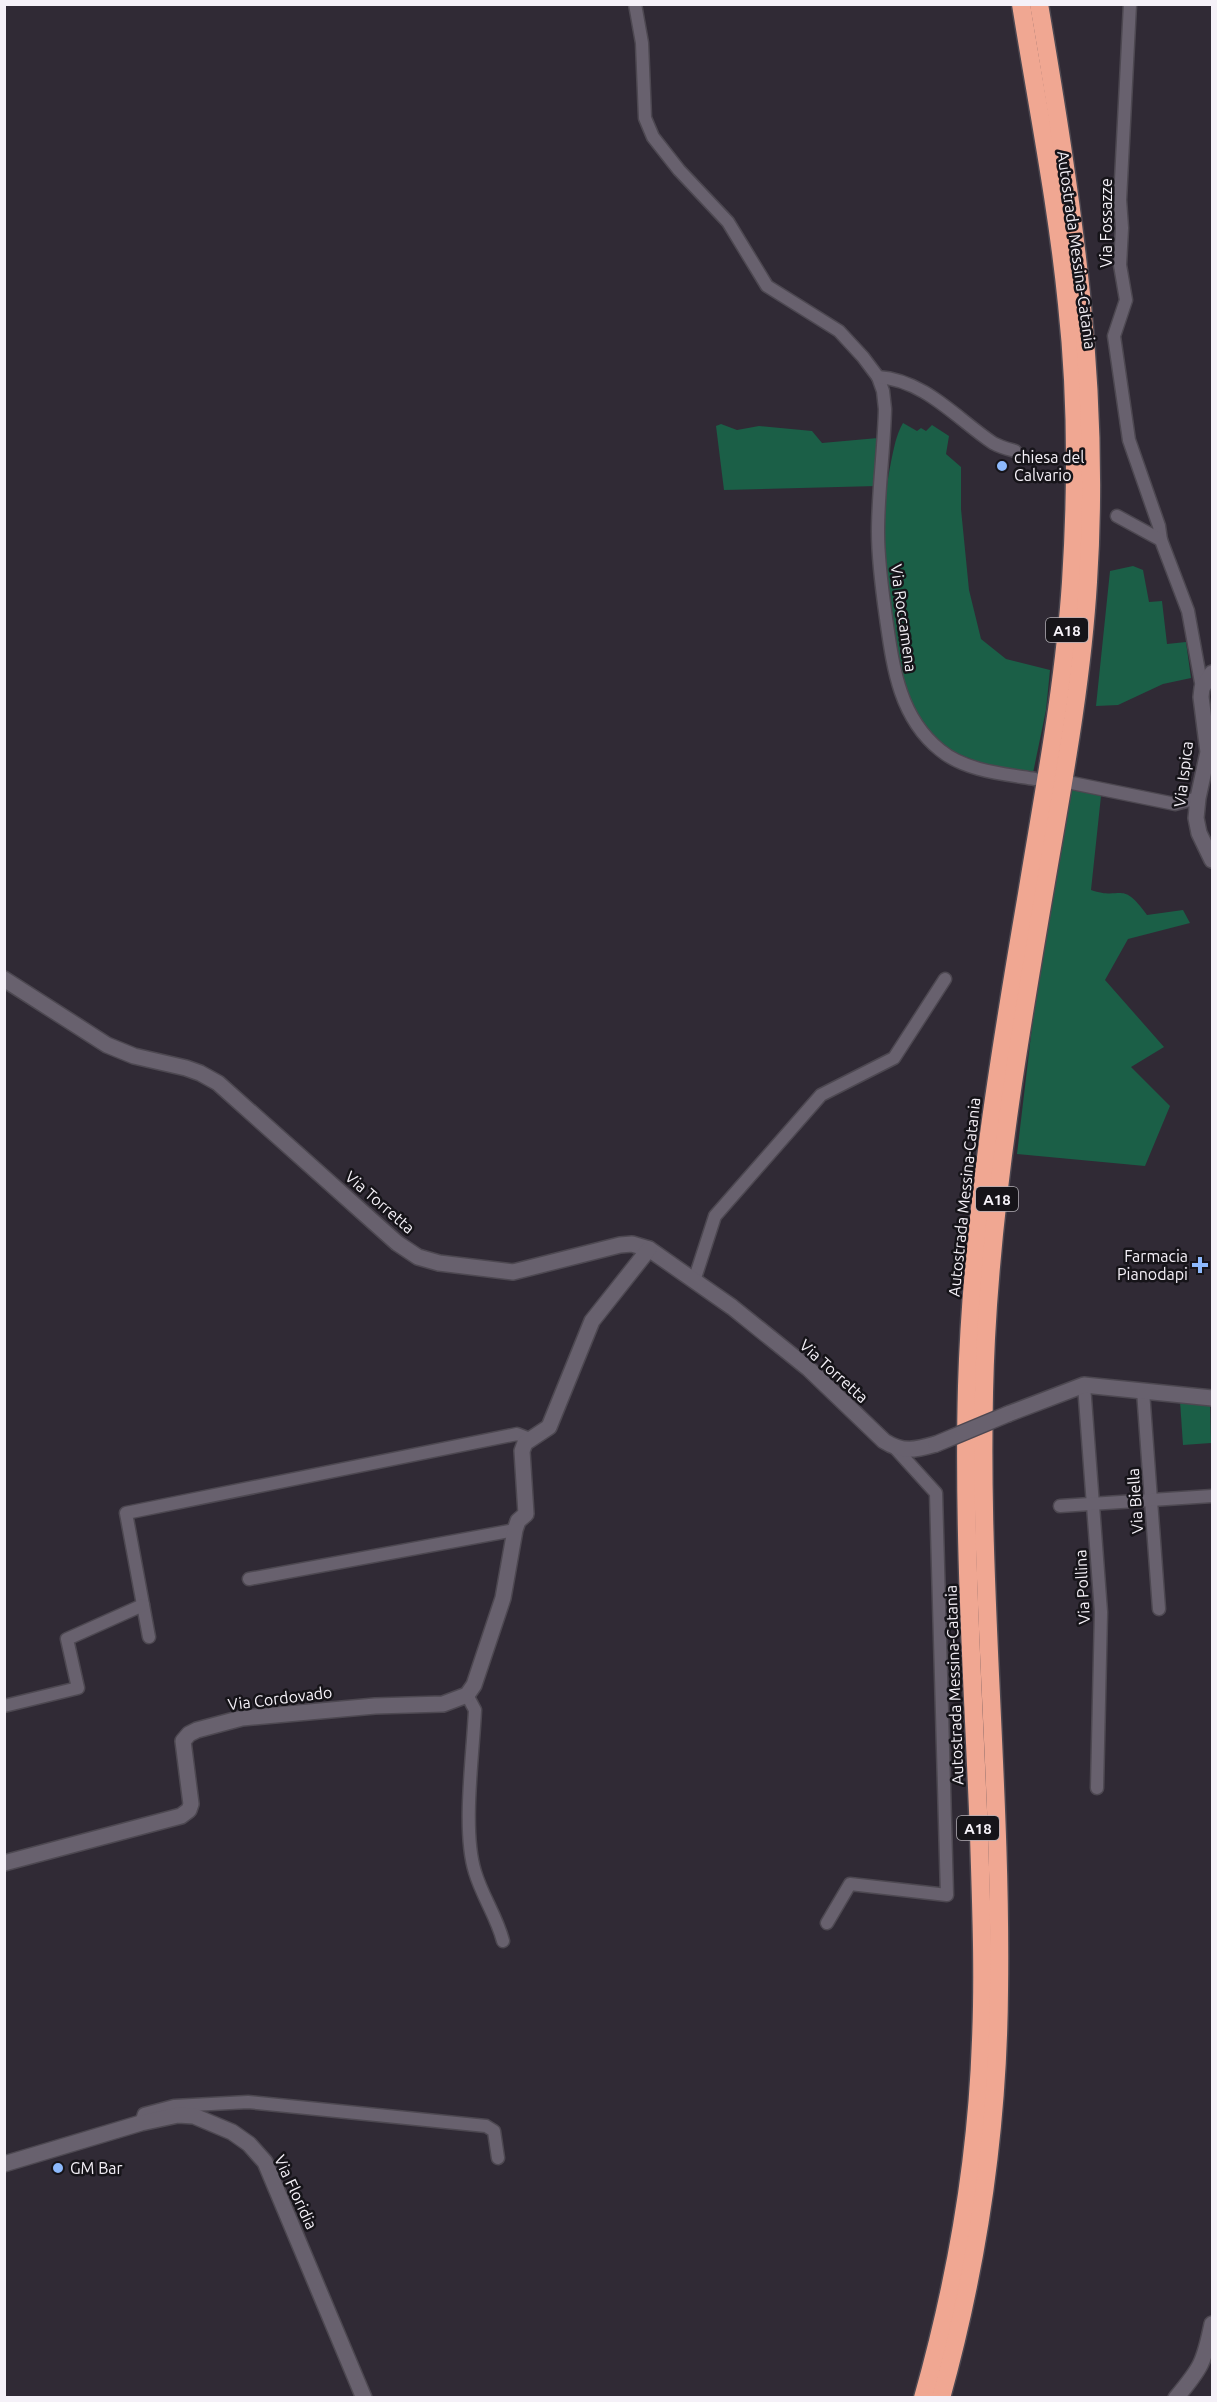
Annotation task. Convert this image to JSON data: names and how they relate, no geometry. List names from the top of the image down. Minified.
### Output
{"streets":{"highway":["Autostrada Messina-Catania","A18"],"street":["Via Fossazze","Via Roccamena","Via Ispica","Via Torretta","Via Biella","Via Pollina","Via Cordovado","Via Floridia"]},"crossings":[["Via Fossazze","Via Ispica"]],"places":{"other":["chiesa del Calvario","GM Bar"],"health":["Farmacia Pianodapi"]}}
